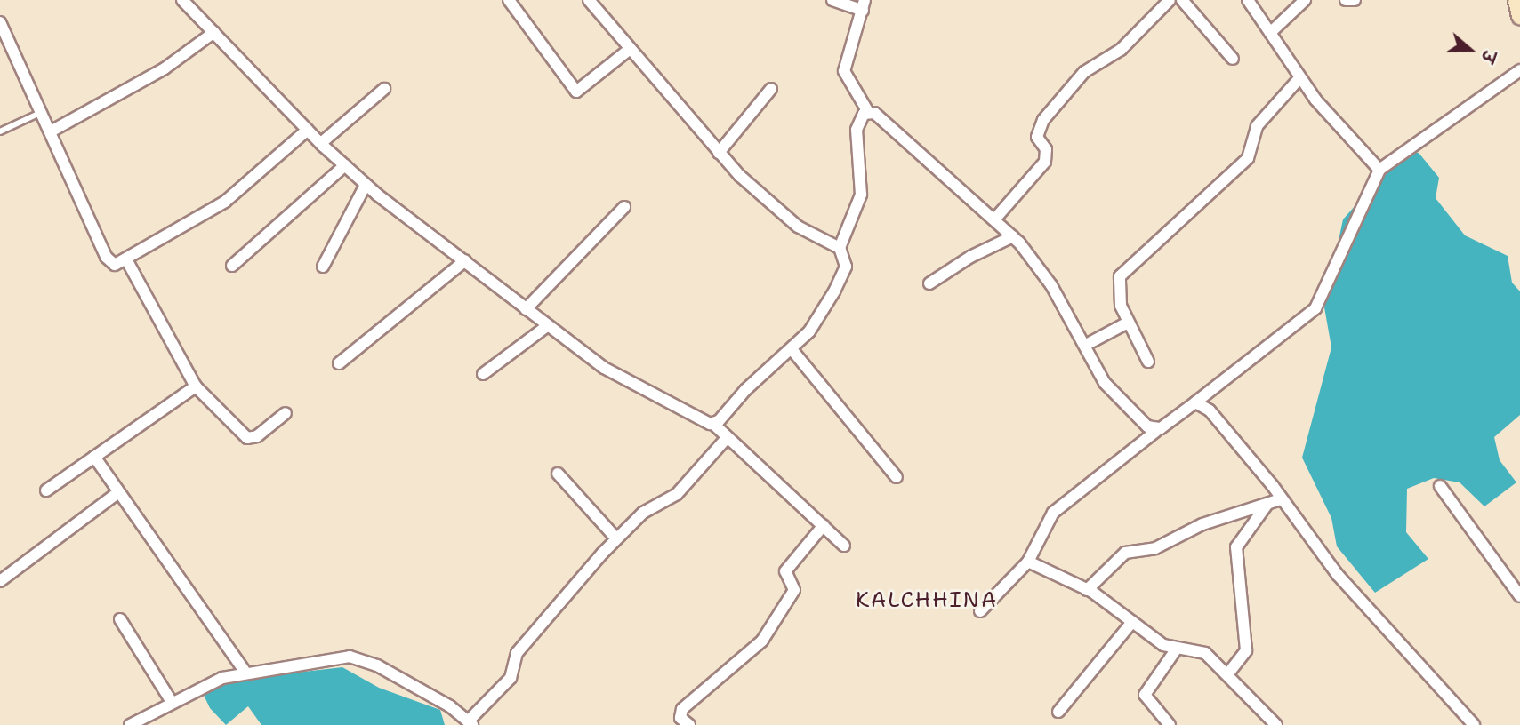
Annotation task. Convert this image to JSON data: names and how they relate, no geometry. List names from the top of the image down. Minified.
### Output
{"districts":["KALCHHINA"],"north":"right"}
